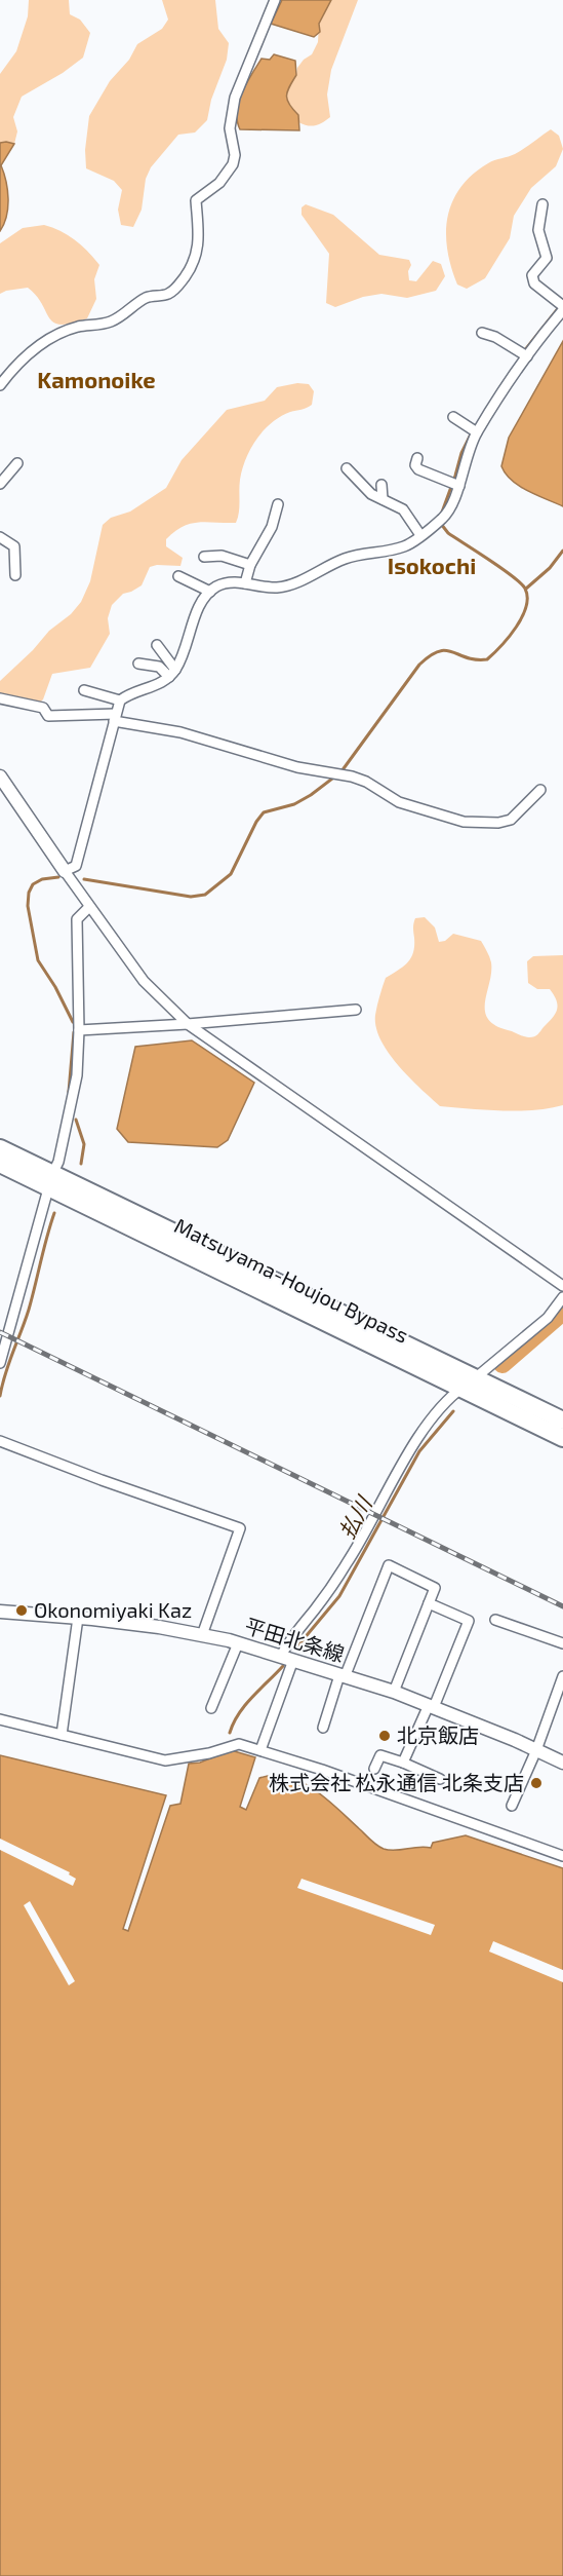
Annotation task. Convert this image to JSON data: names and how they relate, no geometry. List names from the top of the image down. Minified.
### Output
{"streets":{"highway":["Matsuyama-Houjou Bypass"],"main road":["平田北条線"]},"districts":["Kamonoike","Isokochi"],"water":["払川"],"places":["Okonomiyaki Kaz","北京飯店","株式会社 松永通信 北条支店"]}
